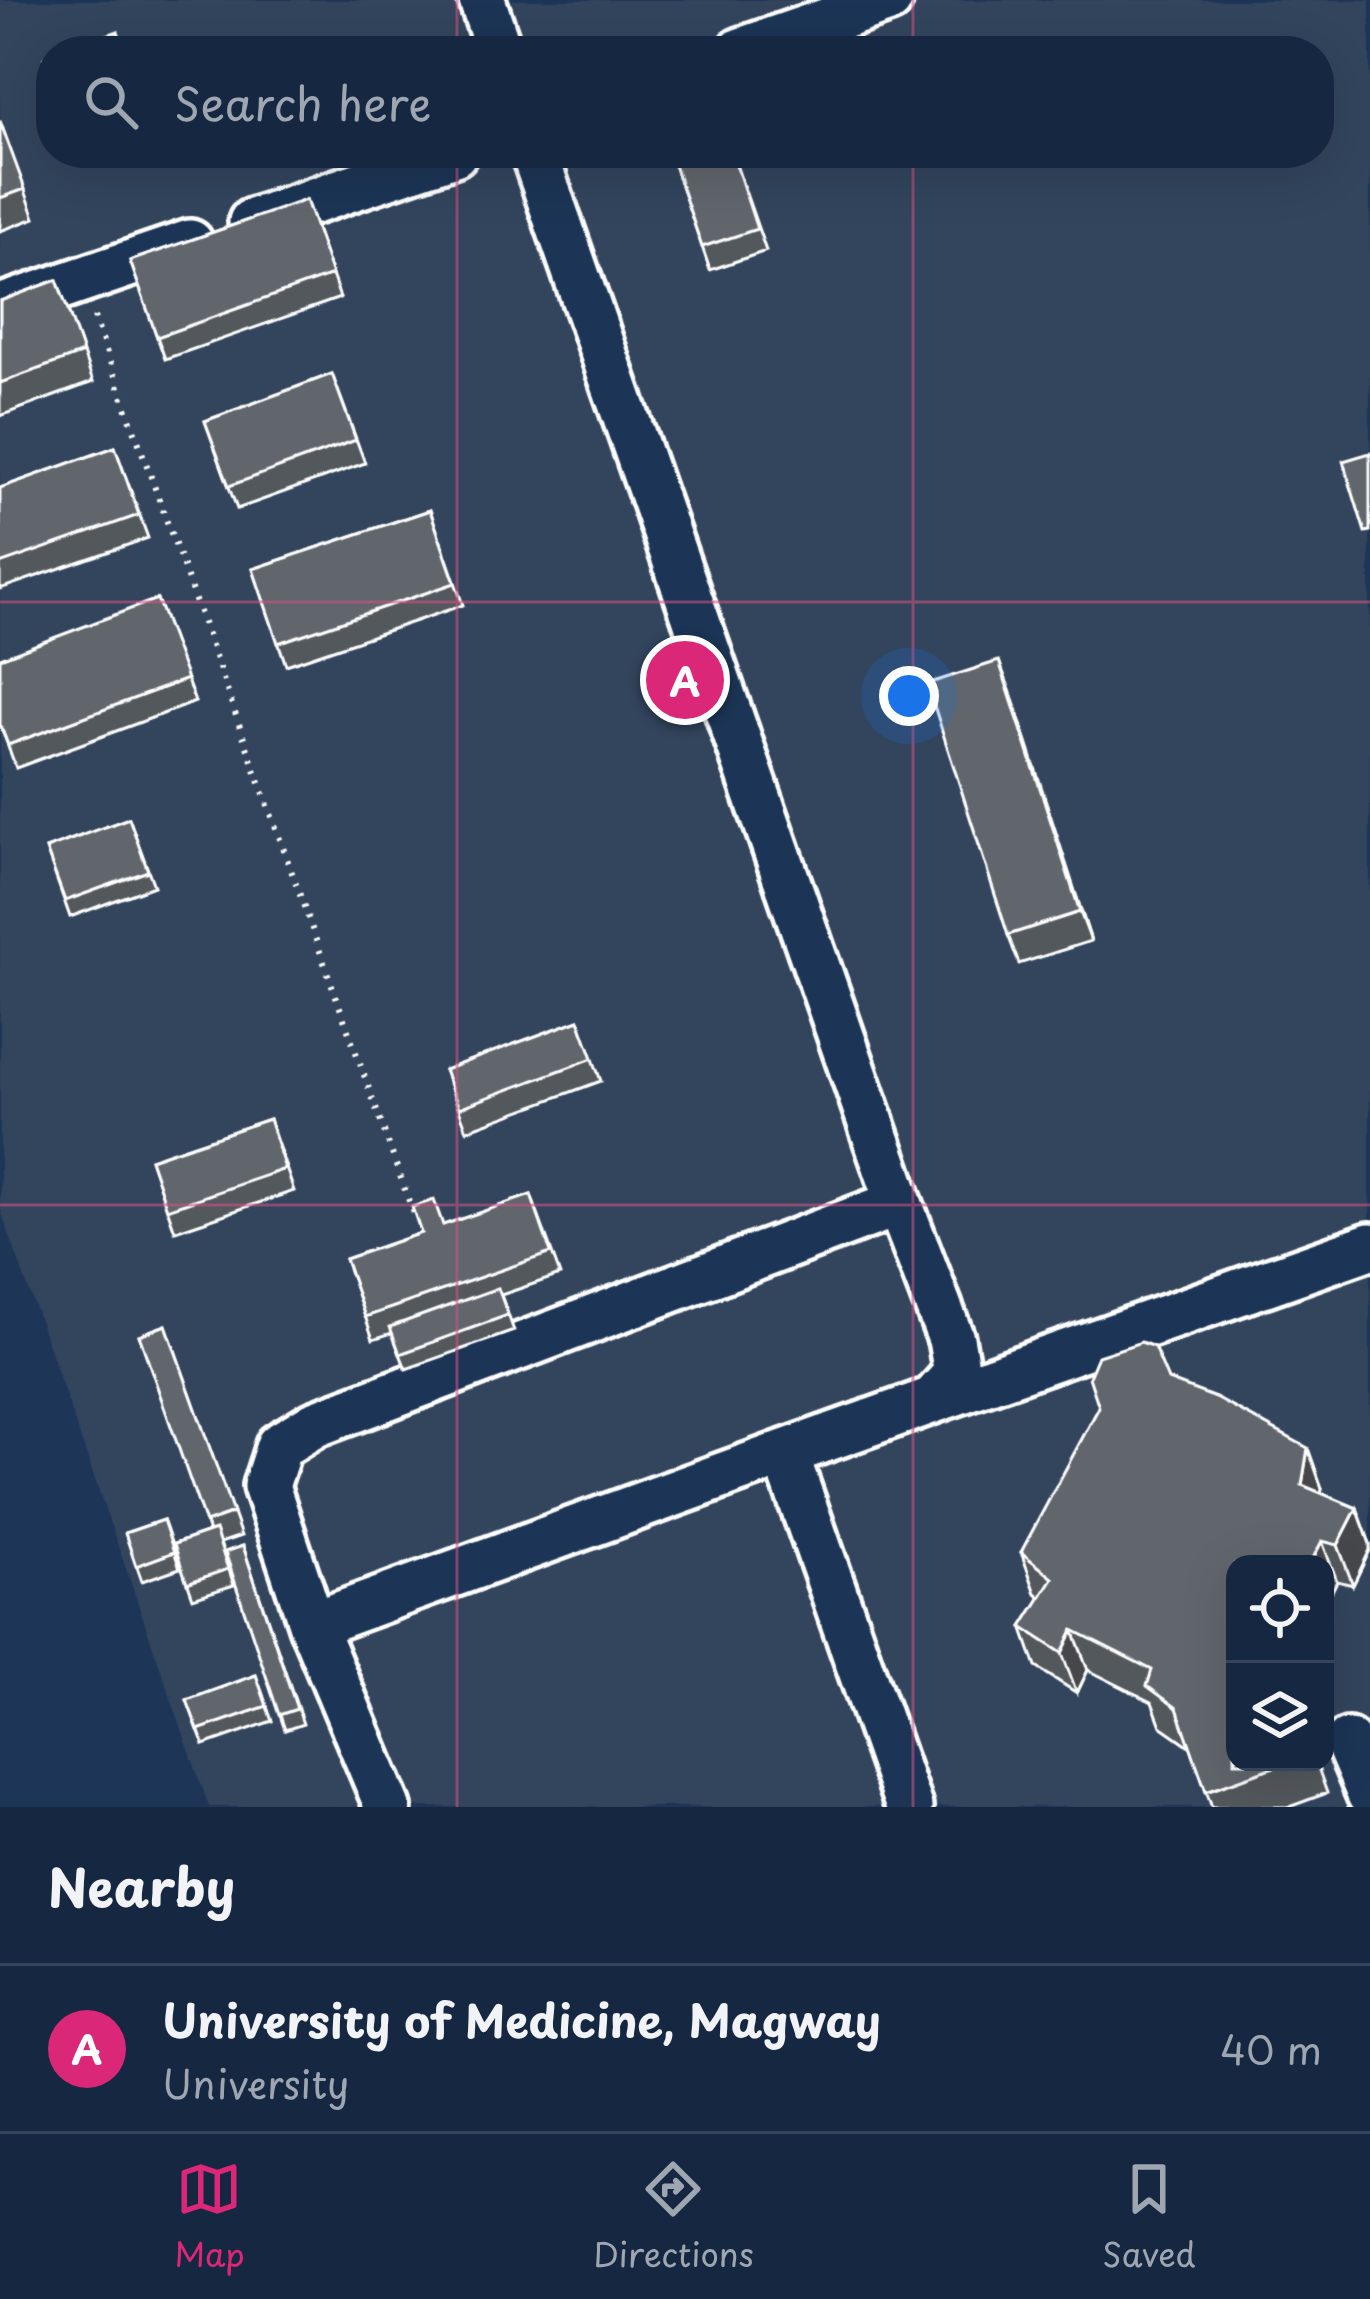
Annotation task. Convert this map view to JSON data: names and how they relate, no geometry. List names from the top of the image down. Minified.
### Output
{"page":{"search":"Search here","pins":"A","heading":"Nearby","list":[{"mark":"A","name":"University of Medicine, Magway","note":"University","value":"40 m"}],"nav":["Map","Directions","Saved"]}}
